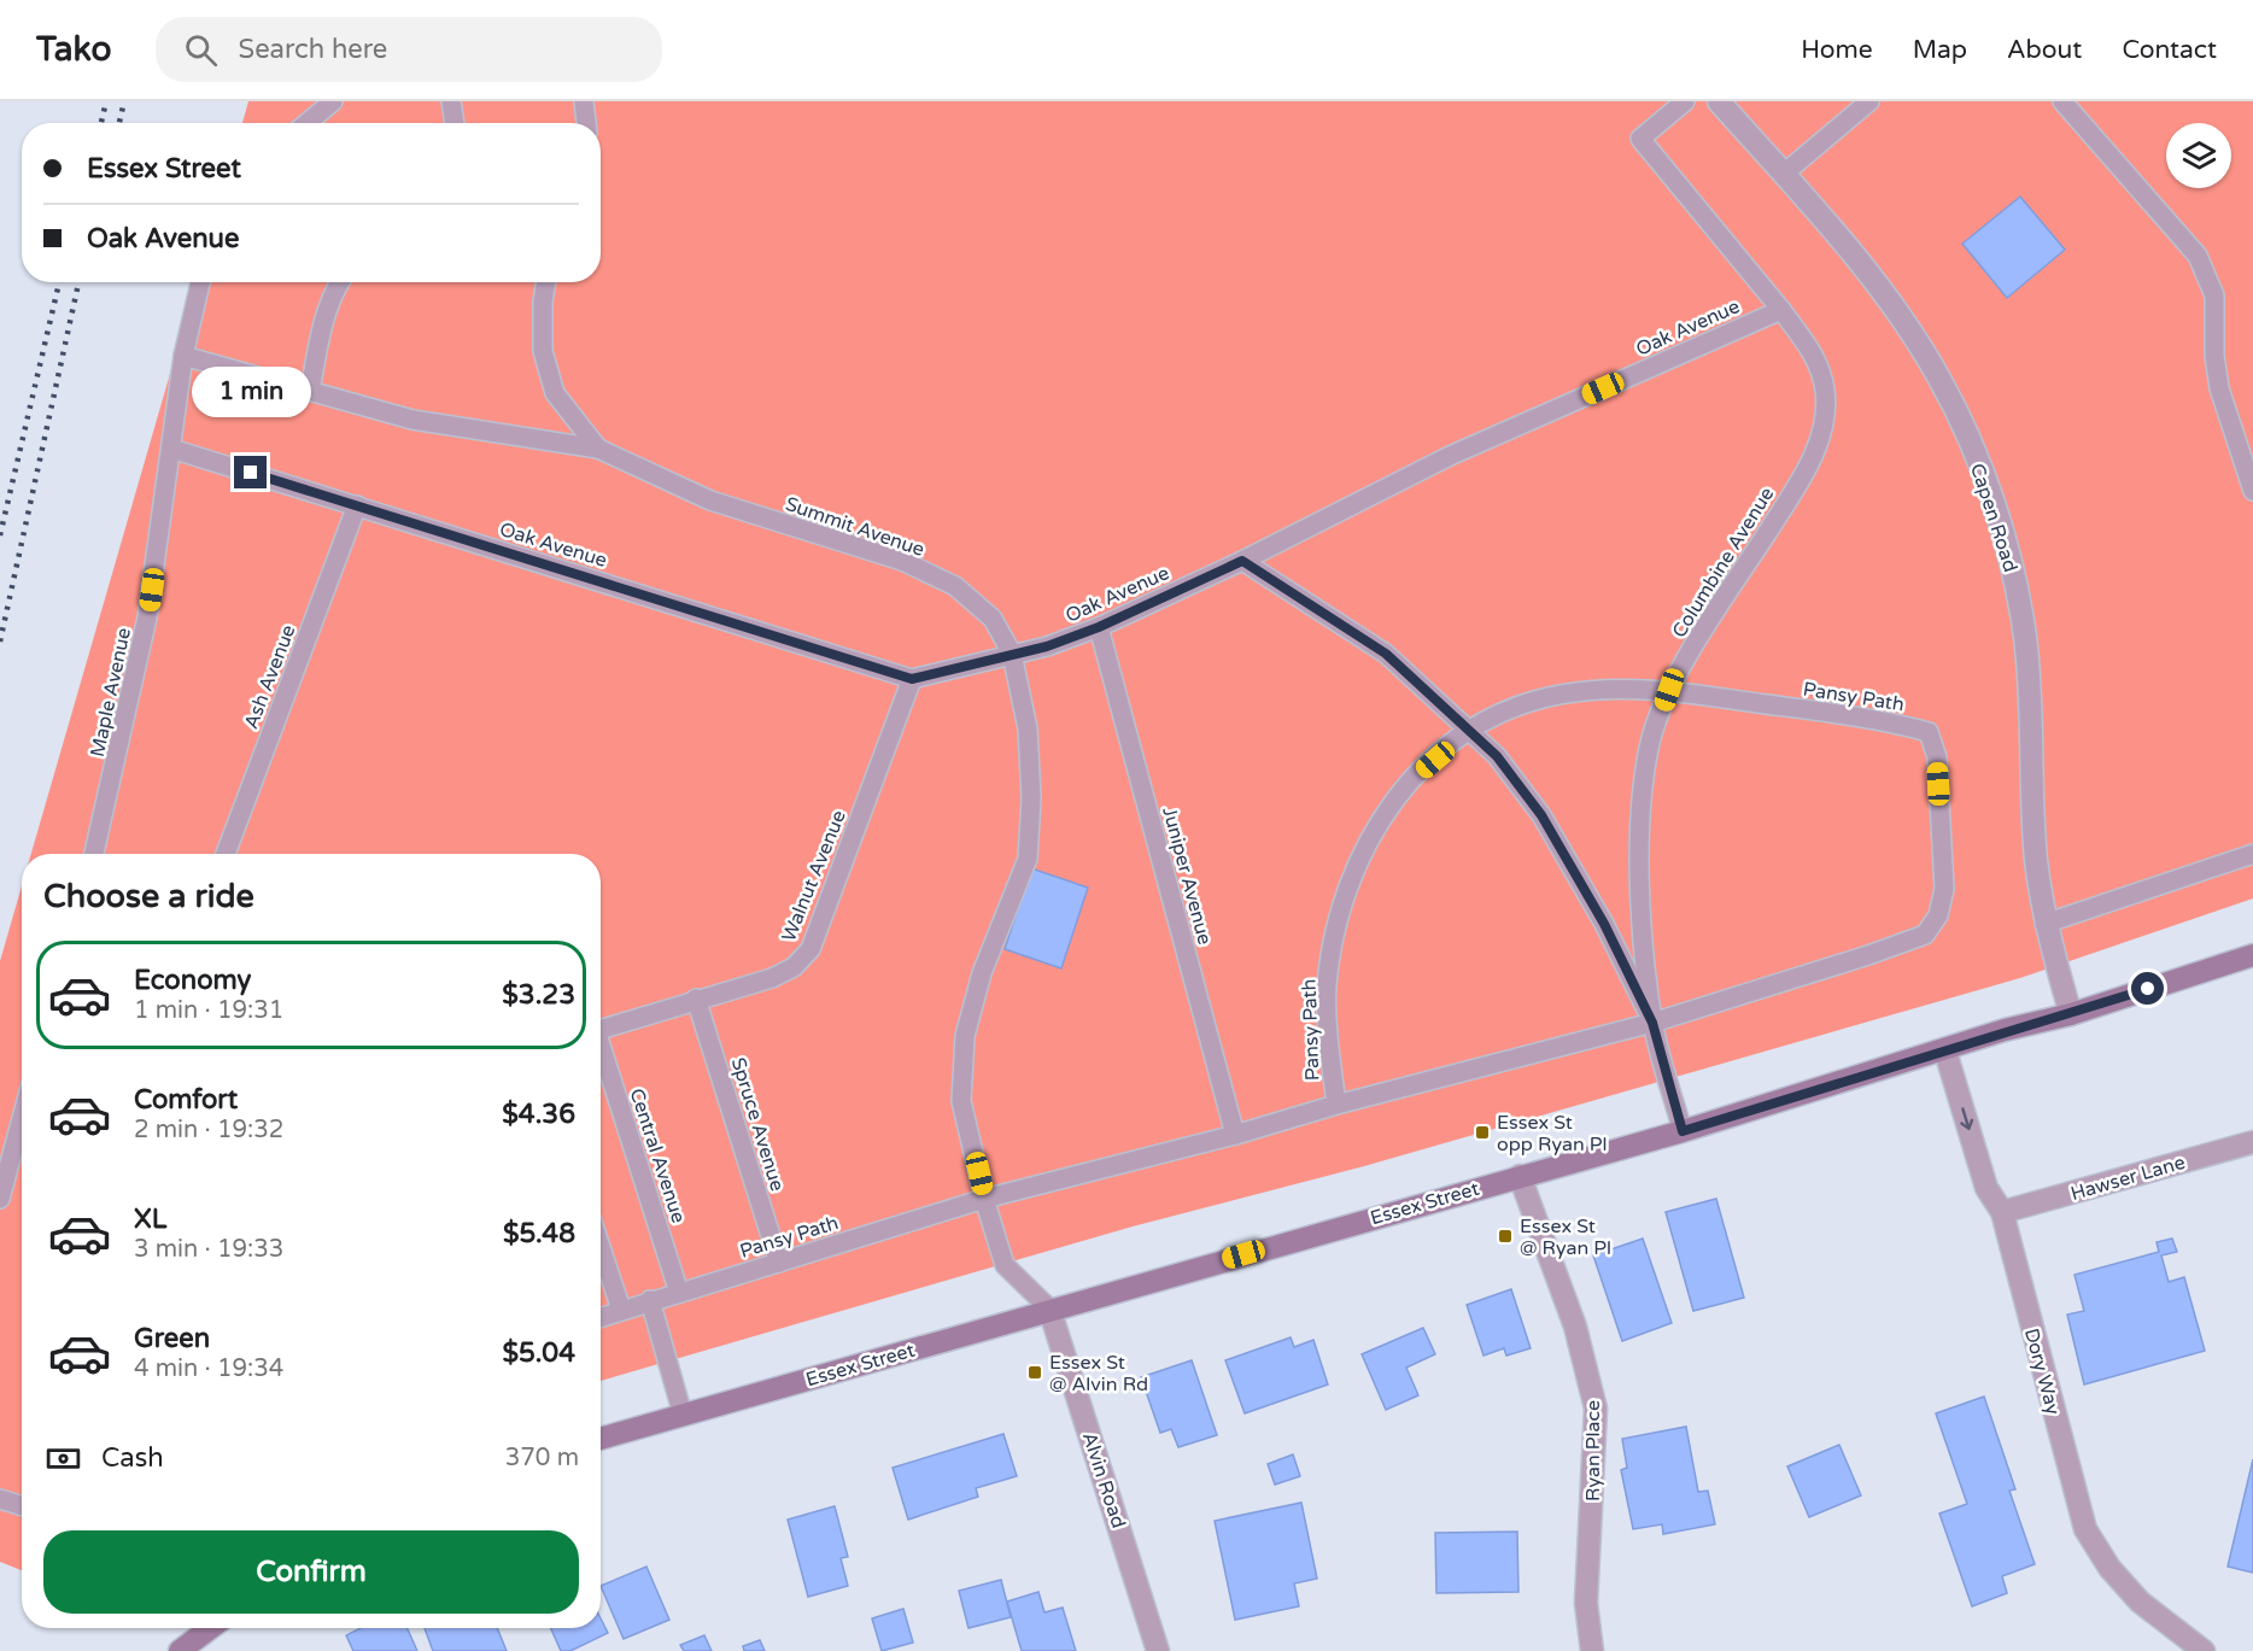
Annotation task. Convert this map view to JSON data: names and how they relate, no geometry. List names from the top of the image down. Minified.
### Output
{"streets":{"main road":["Essex Street"],"street":["Capen Road","Hawser Lane","Dory Way","Ryan Place","Alvin Road"],"lane":["Oak Avenue","Summit Avenue","Columbine Avenue","Ash Avenue","Maple Avenue","Pansy Path","Walnut Avenue","Juniper Avenue","Spruce Avenue","Central Avenue"]},"crossings":[["Oak Avenue","Summit Avenue"],["Oak Avenue","Columbine Avenue"],["Oak Avenue","Ash Avenue"],["Oak Avenue","Maple Avenue"],["Oak Avenue","Walnut Avenue"],["Oak Avenue","Juniper Avenue"],["Capen Road","Essex Street"],["Summit Avenue","Pansy Path"],["Summit Avenue","Essex Street"],["Summit Avenue","Alvin Road"],["Columbine Avenue","Pansy Path"],["Columbine Avenue","Essex Street"],["Pansy Path","Juniper Avenue"],["Pansy Path","Spruce Avenue"],["Pansy Path","Central Avenue"],["Walnut Avenue","Spruce Avenue"],["Hawser Lane","Dory Way"],["Essex Street","Dory Way"],["Essex Street","Ryan Place"],["Essex Street","Alvin Road"]],"places":{"transit":["Essex St opp Ryan Pl","Essex St @ Ryan Pl","Essex St @ Alvin Rd"]},"page":{"header":"Tako","search":"Search here","nav":["Home","Map","About","Contact"],"banner":["Essex Street","Oak Avenue"],"bubble":"1 min","heading":"Choose a ride","list":[{"name":"Economy","note":"1 min · 19:31","value":"$3.23"},{"name":"Comfort","note":"2 min · 19:32","value":"$4.36"},{"name":"XL","note":"3 min · 19:33","value":"$5.48"},{"name":"Green","note":"4 min · 19:34","value":"$5.04"}],"pay":["Cash","370 m"],"buttons":"Confirm"}}
